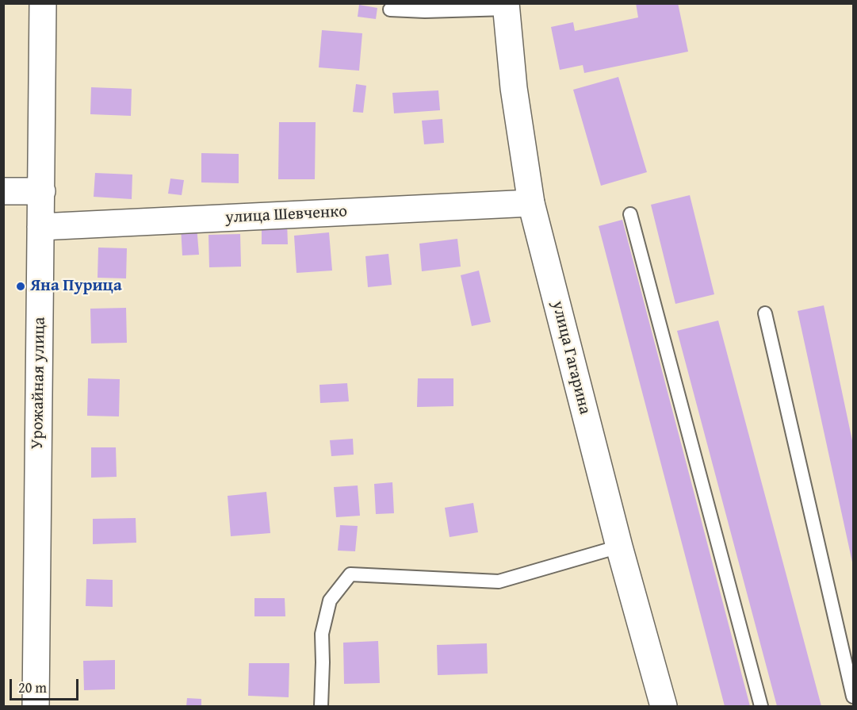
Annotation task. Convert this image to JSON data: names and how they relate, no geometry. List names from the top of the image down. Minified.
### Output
{"streets":{"street":["улица Шевченко","улица Гагарина","Урожайная улица"]},"crossings":[["улица Шевченко","улица Гагарина"],["улица Шевченко","Урожайная улица"]],"places":["Яна Пурица"],"scale_bar":"20 m"}
